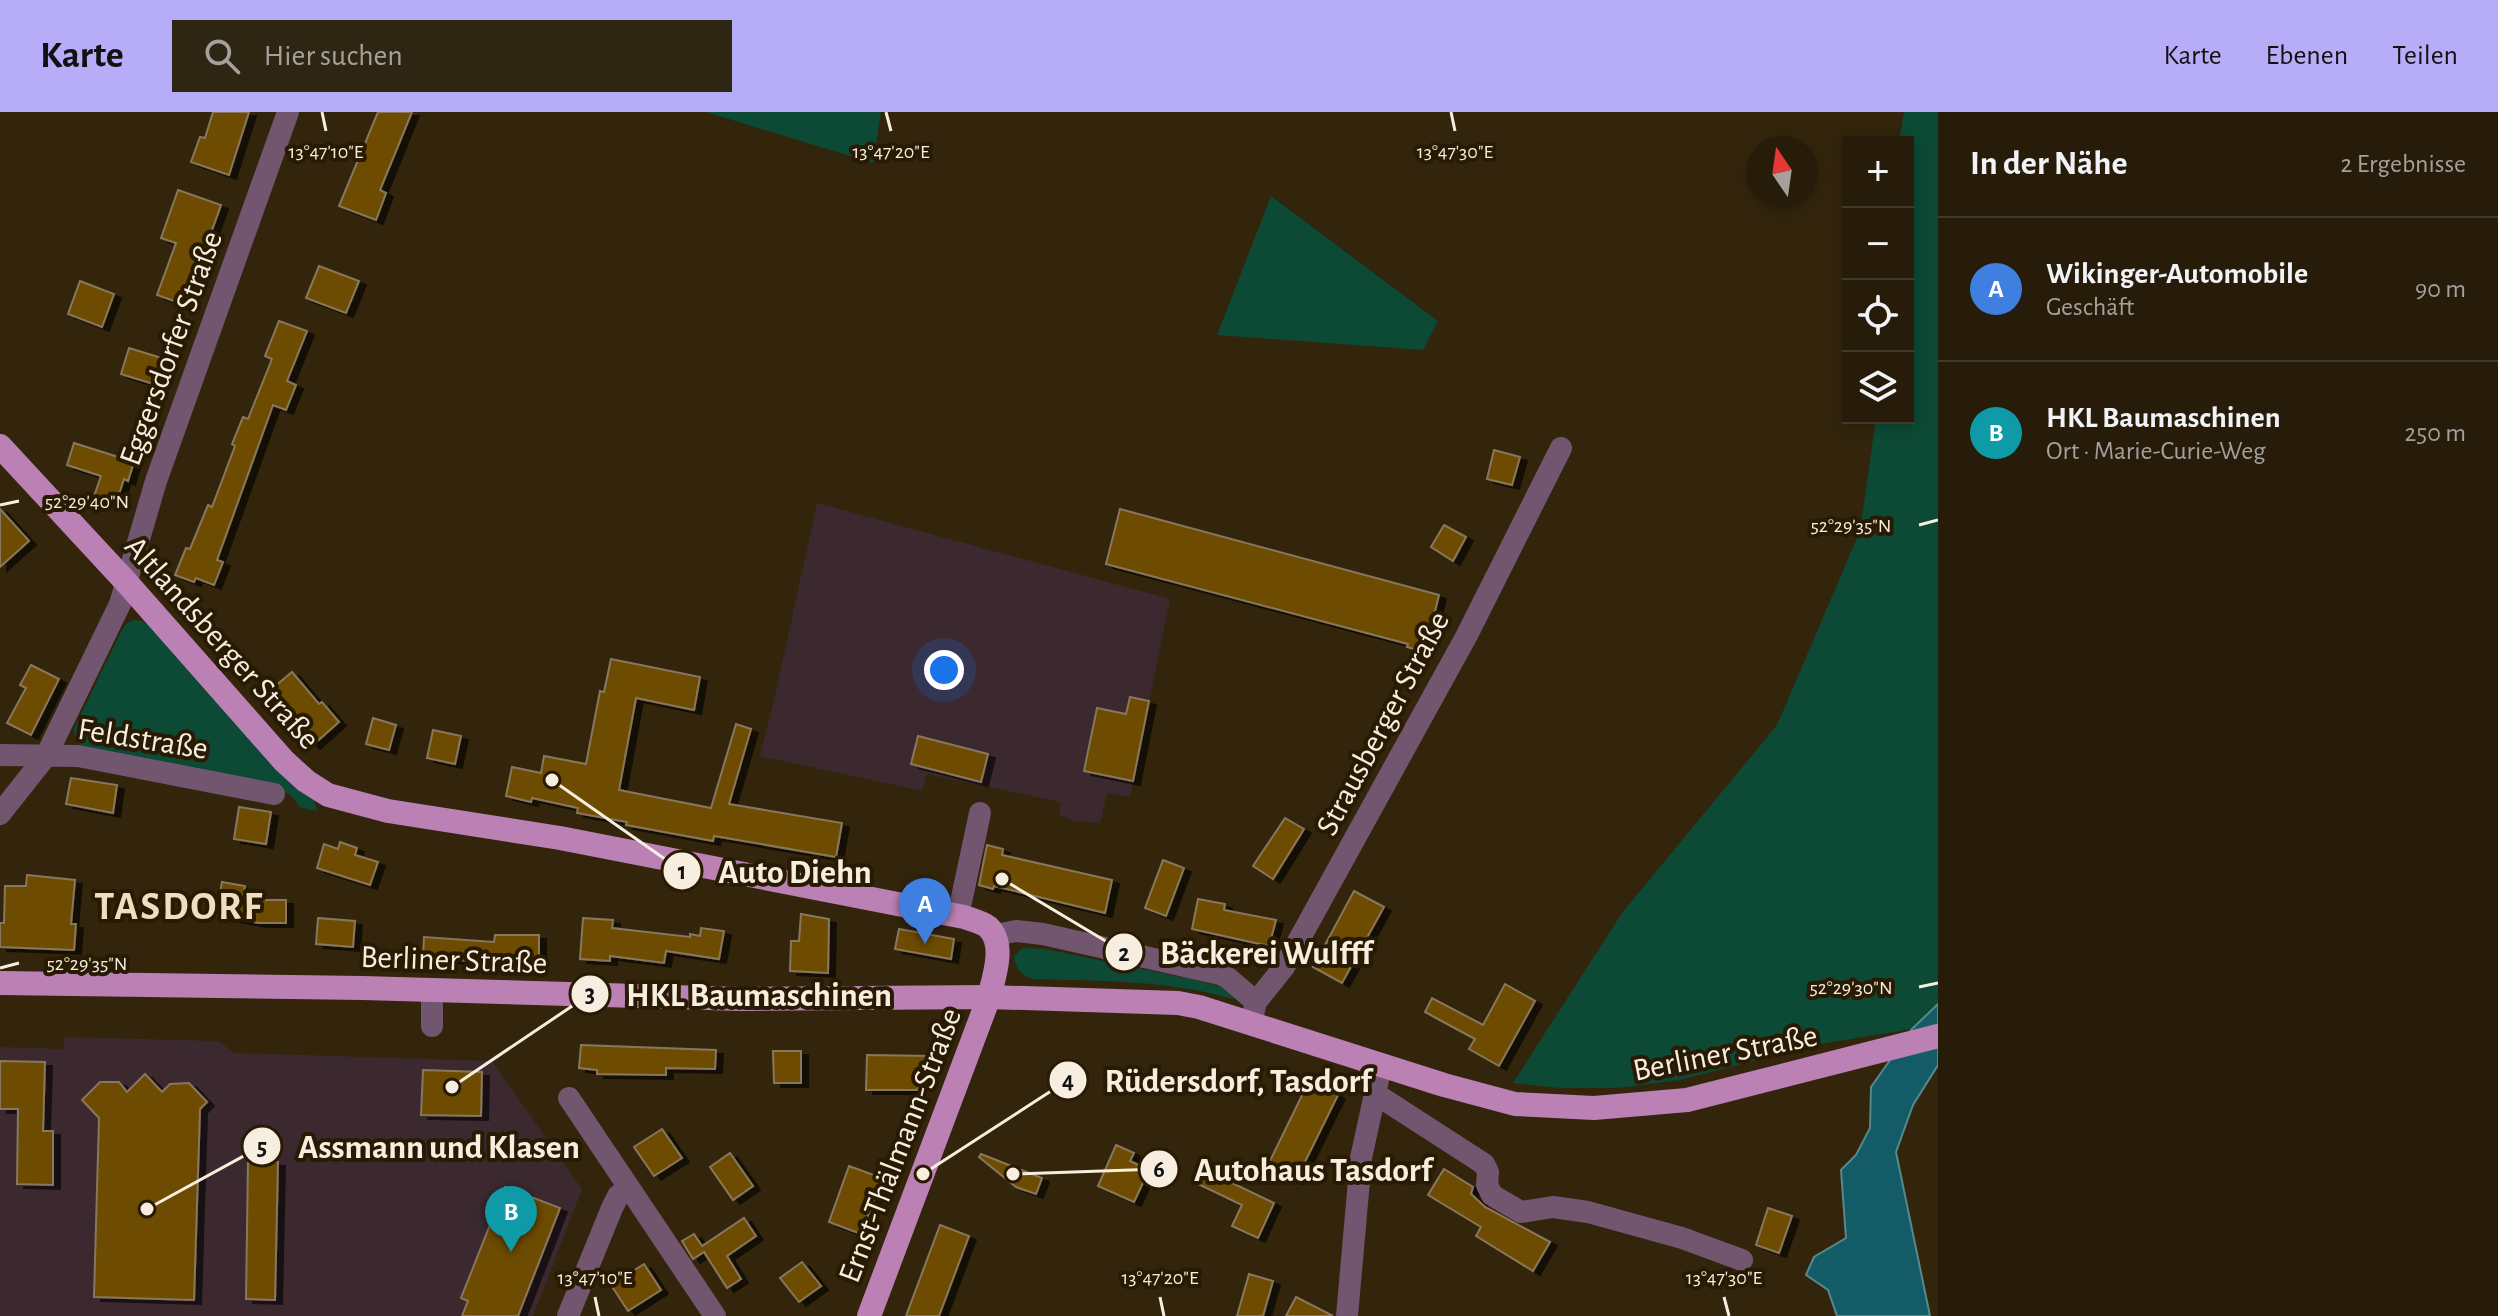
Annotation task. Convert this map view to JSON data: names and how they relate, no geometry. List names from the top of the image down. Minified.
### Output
{"streets":{"main road":["Altlandsberger Straße","Berliner Straße","Ernst-Thälmann-Straße"],"street":["Eggersdorfer Straße","Strausberger Straße","Feldstraße"]},"crossings":[["Eggersdorfer Straße","Altlandsberger Straße"],["Eggersdorfer Straße","Feldstraße"],["Strausberger Straße","Berliner Straße"],["Berliner Straße","Ernst-Thälmann-Straße"]],"districts":["TASDORF"],"places":["Auto Diehn","Bäckerei Wulfff","HKL Baumaschinen","Rüdersdorf, Tasdorf","Autohaus Tasdorf","Assmann und Klasen"],"north":"top","page":{"header":"Karte","search":"Hier suchen","nav":["Karte","Ebenen","Teilen"],"heading":["In der Nähe","2 Ergebnisse"],"map_buttons":["+","−"],"list":[{"mark":"A","name":"Wikinger-Automobile","note":"Geschäft","value":"90 m"},{"mark":"B","name":"HKL Baumaschinen","note":"Ort · Marie-Curie-Weg","value":"250 m"}],"pins":["A","B"]},"coordinates":["13°47'10\"E","13°47'20\"E","13°47'30\"E","52°29'40\"N","52°29'35\"N","52°29'30\"N"]}
